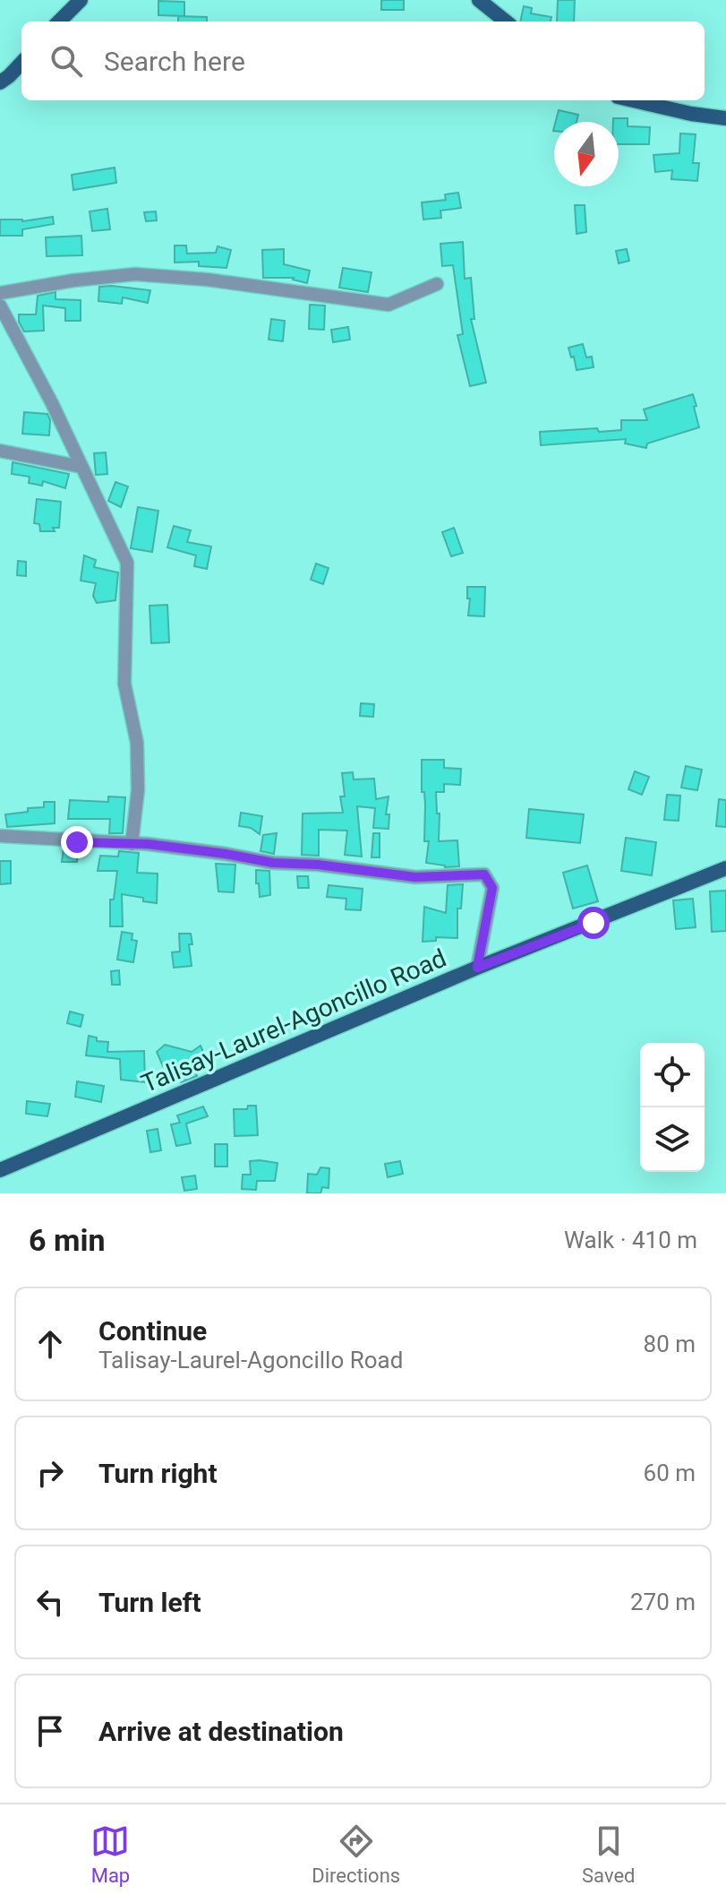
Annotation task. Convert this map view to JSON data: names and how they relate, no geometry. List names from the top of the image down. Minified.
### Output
{"streets":{"main road":["Talisay-Laurel-Agoncillo Road"]},"north":"bottom","page":{"search":"Search here","heading":["6 min","Walk · 410 m"],"list":[["Continue","Talisay-Laurel-Agoncillo Road","80 m"],["Turn right","60 m"],["Turn left","270 m"],"Arrive at destination"],"nav":["Map","Directions","Saved"]}}
